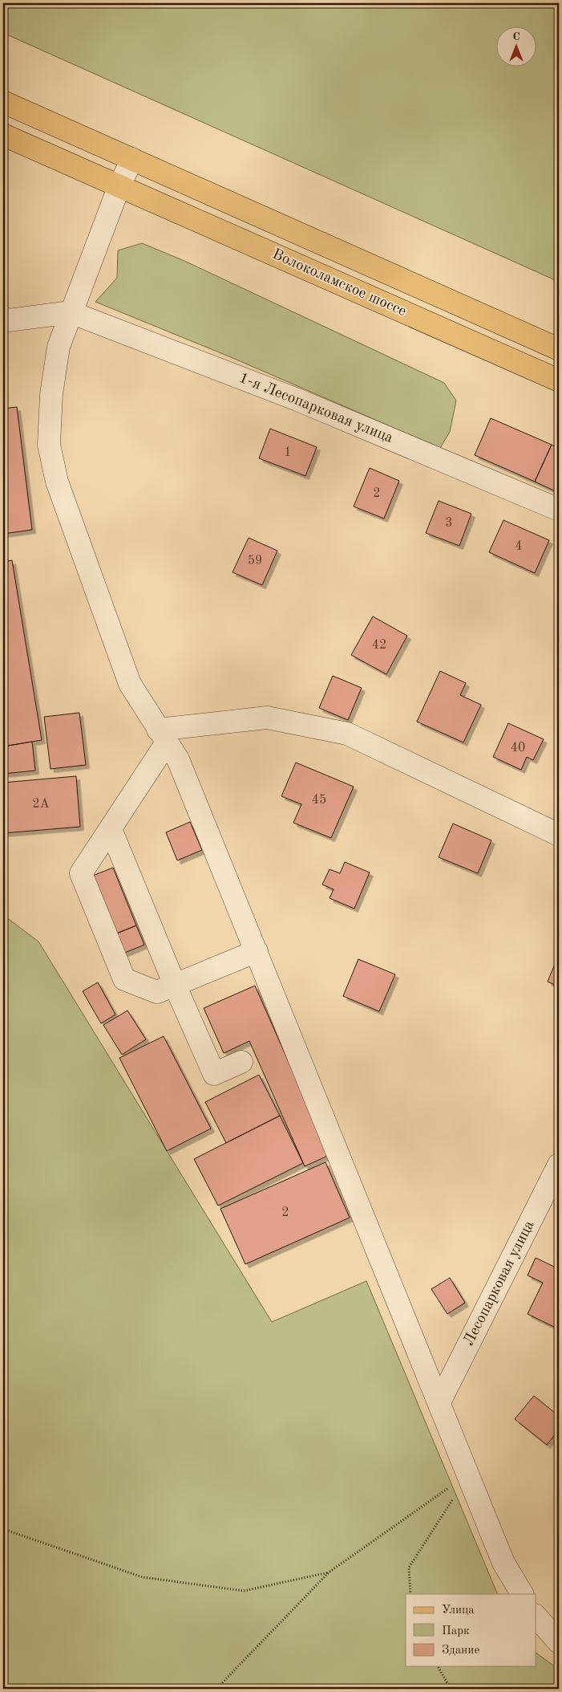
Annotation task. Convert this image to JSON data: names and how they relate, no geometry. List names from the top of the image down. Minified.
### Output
{"streets":{"main road":["Волоколамское шоссе"],"street":["1-я Лесопарковая улица","Лесопарковая улица"]},"house_numbers":["1","2","3","4","59","42","40","45","2А","2"],"legend":["Улица","Парк","Здание"],"north":"top"}
